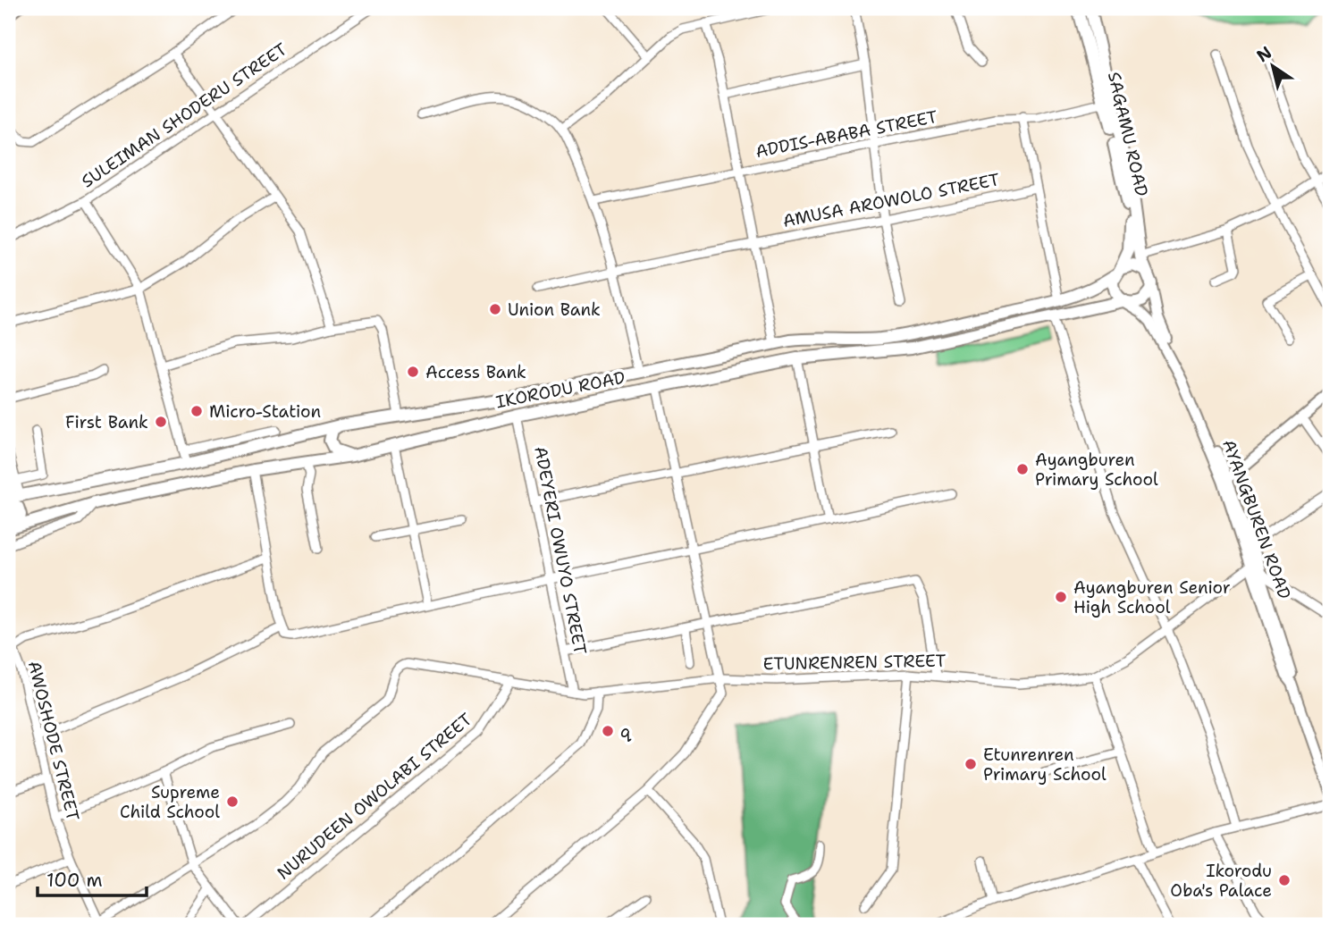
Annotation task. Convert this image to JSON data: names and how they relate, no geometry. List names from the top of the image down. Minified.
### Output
{"streets":{"highway":["SAGAMU ROAD","IKORODU ROAD"],"main road":["AYANGBUREN ROAD"],"street":["SULEIMAN SHODERU STREET","ADDIS-ABABA STREET","AMUSA AROWOLO STREET","ADEYERI OWUYO STREET","ETUNRENREN STREET","AWOSHODE STREET","NURUDEEN OWOLABI STREET"]},"crossings":[["ADDIS-ABABA STREET","SAGAMU ROAD"],["SAGAMU ROAD","IKORODU ROAD"],["IKORODU ROAD","ADEYERI OWUYO STREET"],["AYANGBUREN ROAD","ETUNRENREN STREET"],["ADEYERI OWUYO STREET","ETUNRENREN STREET"],["ETUNRENREN STREET","AWOSHODE STREET"],["ETUNRENREN STREET","NURUDEEN OWOLABI STREET"],["AWOSHODE STREET","NURUDEEN OWOLABI STREET"]],"places":["Union Bank","Access Bank","Micro-Station","First Bank","Ayangburen Primary School","Ayangburen Senior High School","q","Etunrenren Primary School","Supreme Child School","Ikorodu Oba's Palace"],"scale_bar":"100 m","north":"top left"}
